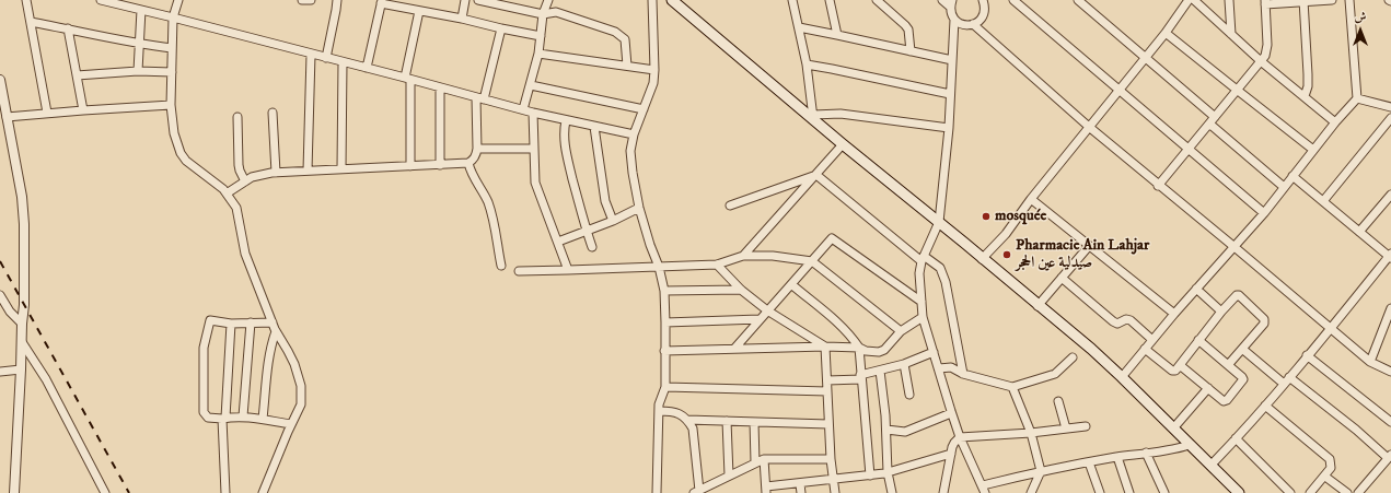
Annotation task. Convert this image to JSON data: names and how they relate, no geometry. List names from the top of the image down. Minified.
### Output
{"places":["mosquée","Pharmacie Ain Lahjar صيدلية عين الحجر"],"north":"top"}
